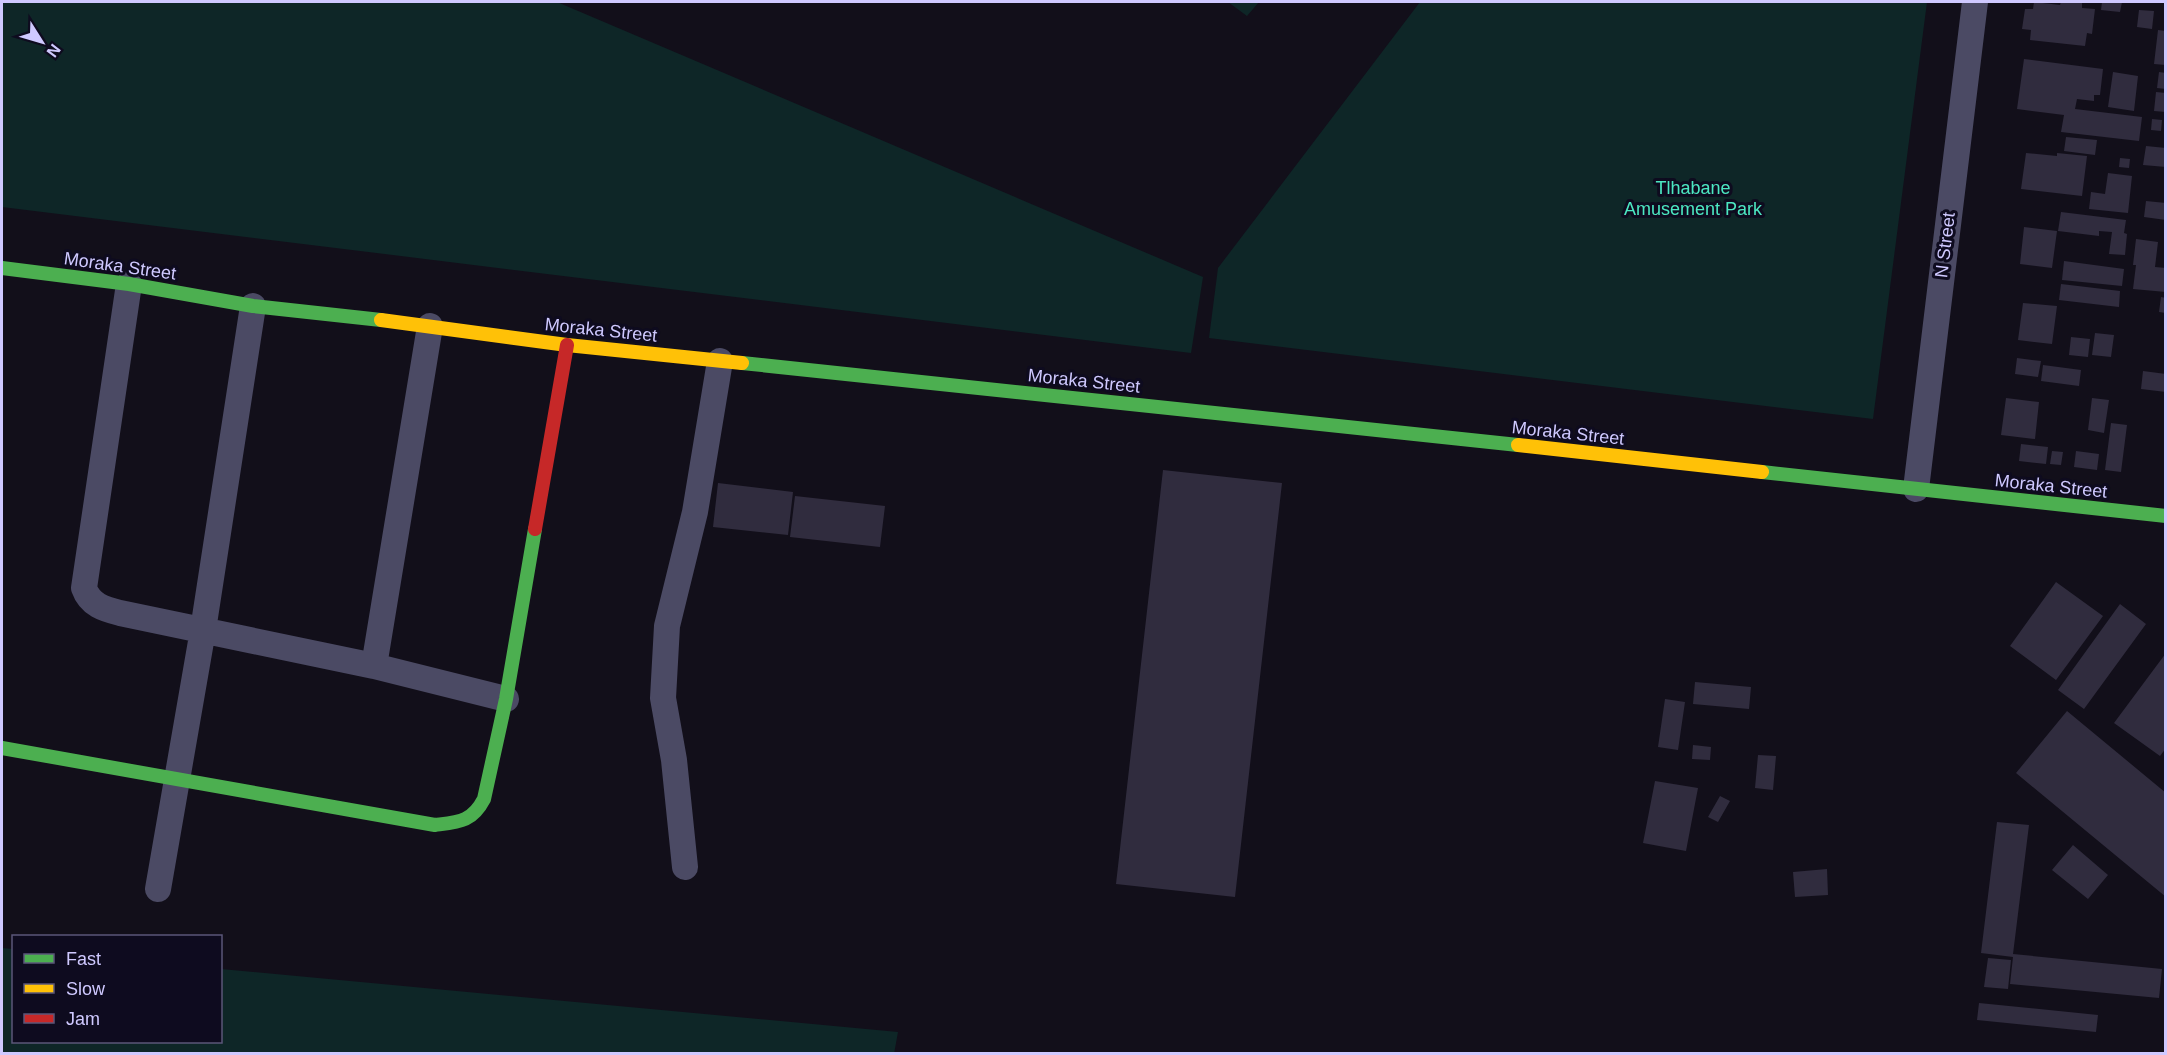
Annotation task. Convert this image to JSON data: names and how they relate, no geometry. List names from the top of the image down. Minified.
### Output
{"streets":{"street":["N Street","Moraka Street"]},"crossings":[["N Street","Moraka Street"]],"parks":["Tlhabane Amusement Park"],"legend":["Fast","Slow","Jam"],"north":"bottom right"}
